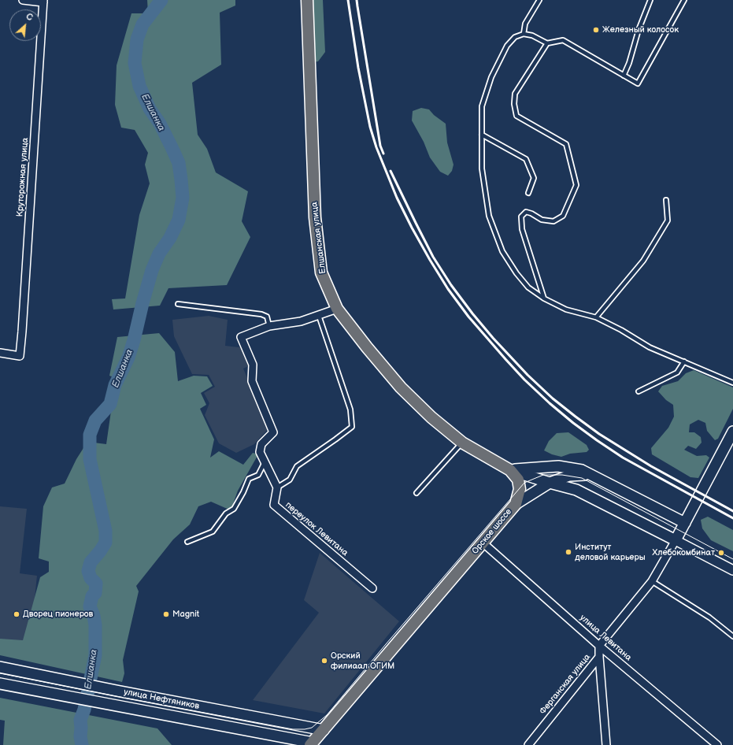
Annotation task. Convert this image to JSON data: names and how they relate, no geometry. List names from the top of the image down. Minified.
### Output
{"streets":{"main road":["Елшанская улица","Орское шоссе","улица Нефтяников"],"street":["Круторожная улица","переулок Левитана","улица Левитана","Ферганская улица"]},"crossings":[["Орское шоссе","улица Левитана"],["Орское шоссе","улица Нефтяников"],["улица Левитана","Ферганская улица"]],"water":["Елшанка"],"places":["Железный колосок","Институт деловой карьеры","Хлебокомбинат","Дворец пионеров","Magnit","Орский филиаал ОГИМ"],"north":"top right"}
